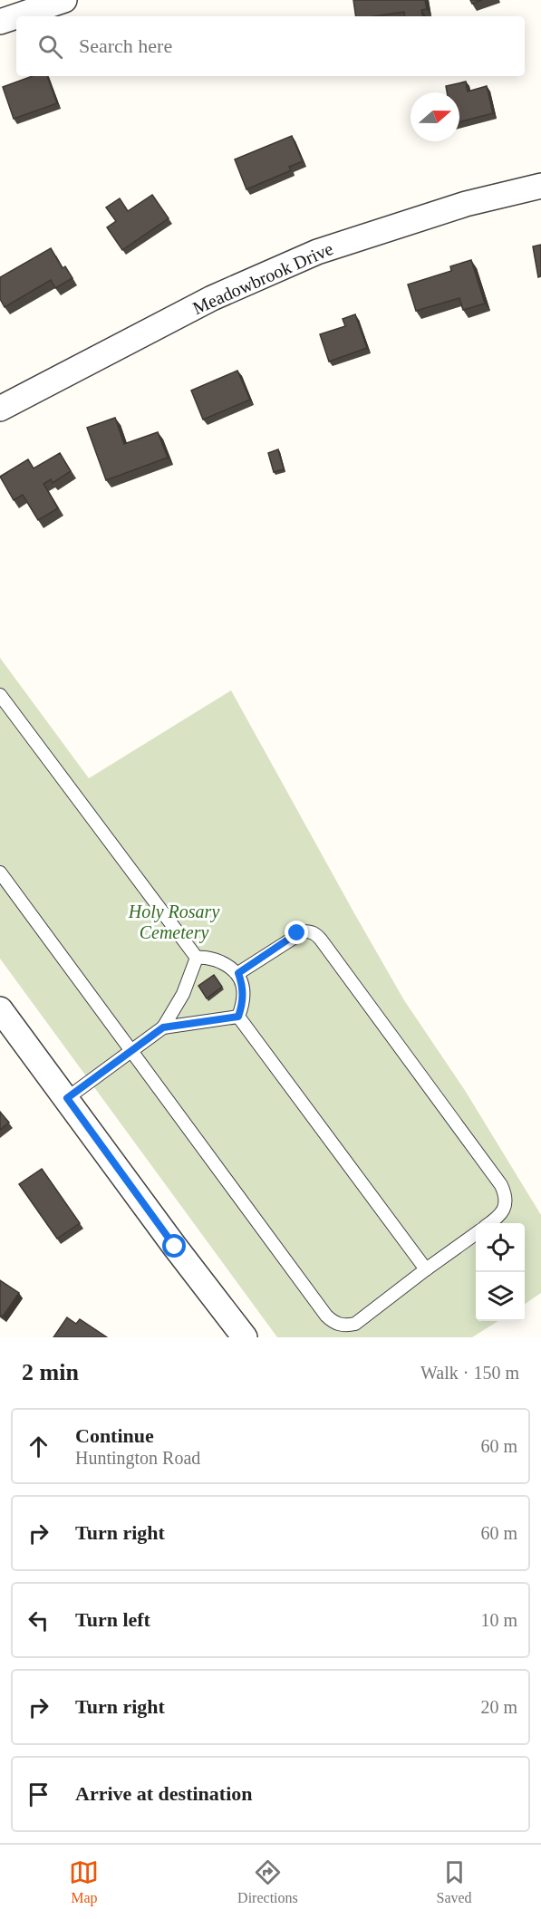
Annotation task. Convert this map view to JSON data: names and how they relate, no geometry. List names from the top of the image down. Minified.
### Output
{"streets":{"street":["Meadowbrook Drive"]},"parks":["Holy Rosary Cemetery"],"north":"right","page":{"search":"Search here","heading":["2 min","Walk · 150 m"],"list":[["Continue","Huntington Road","60 m"],["Turn right","60 m"],["Turn left","10 m"],["Turn right","20 m"],"Arrive at destination"],"nav":["Map","Directions","Saved"]}}
